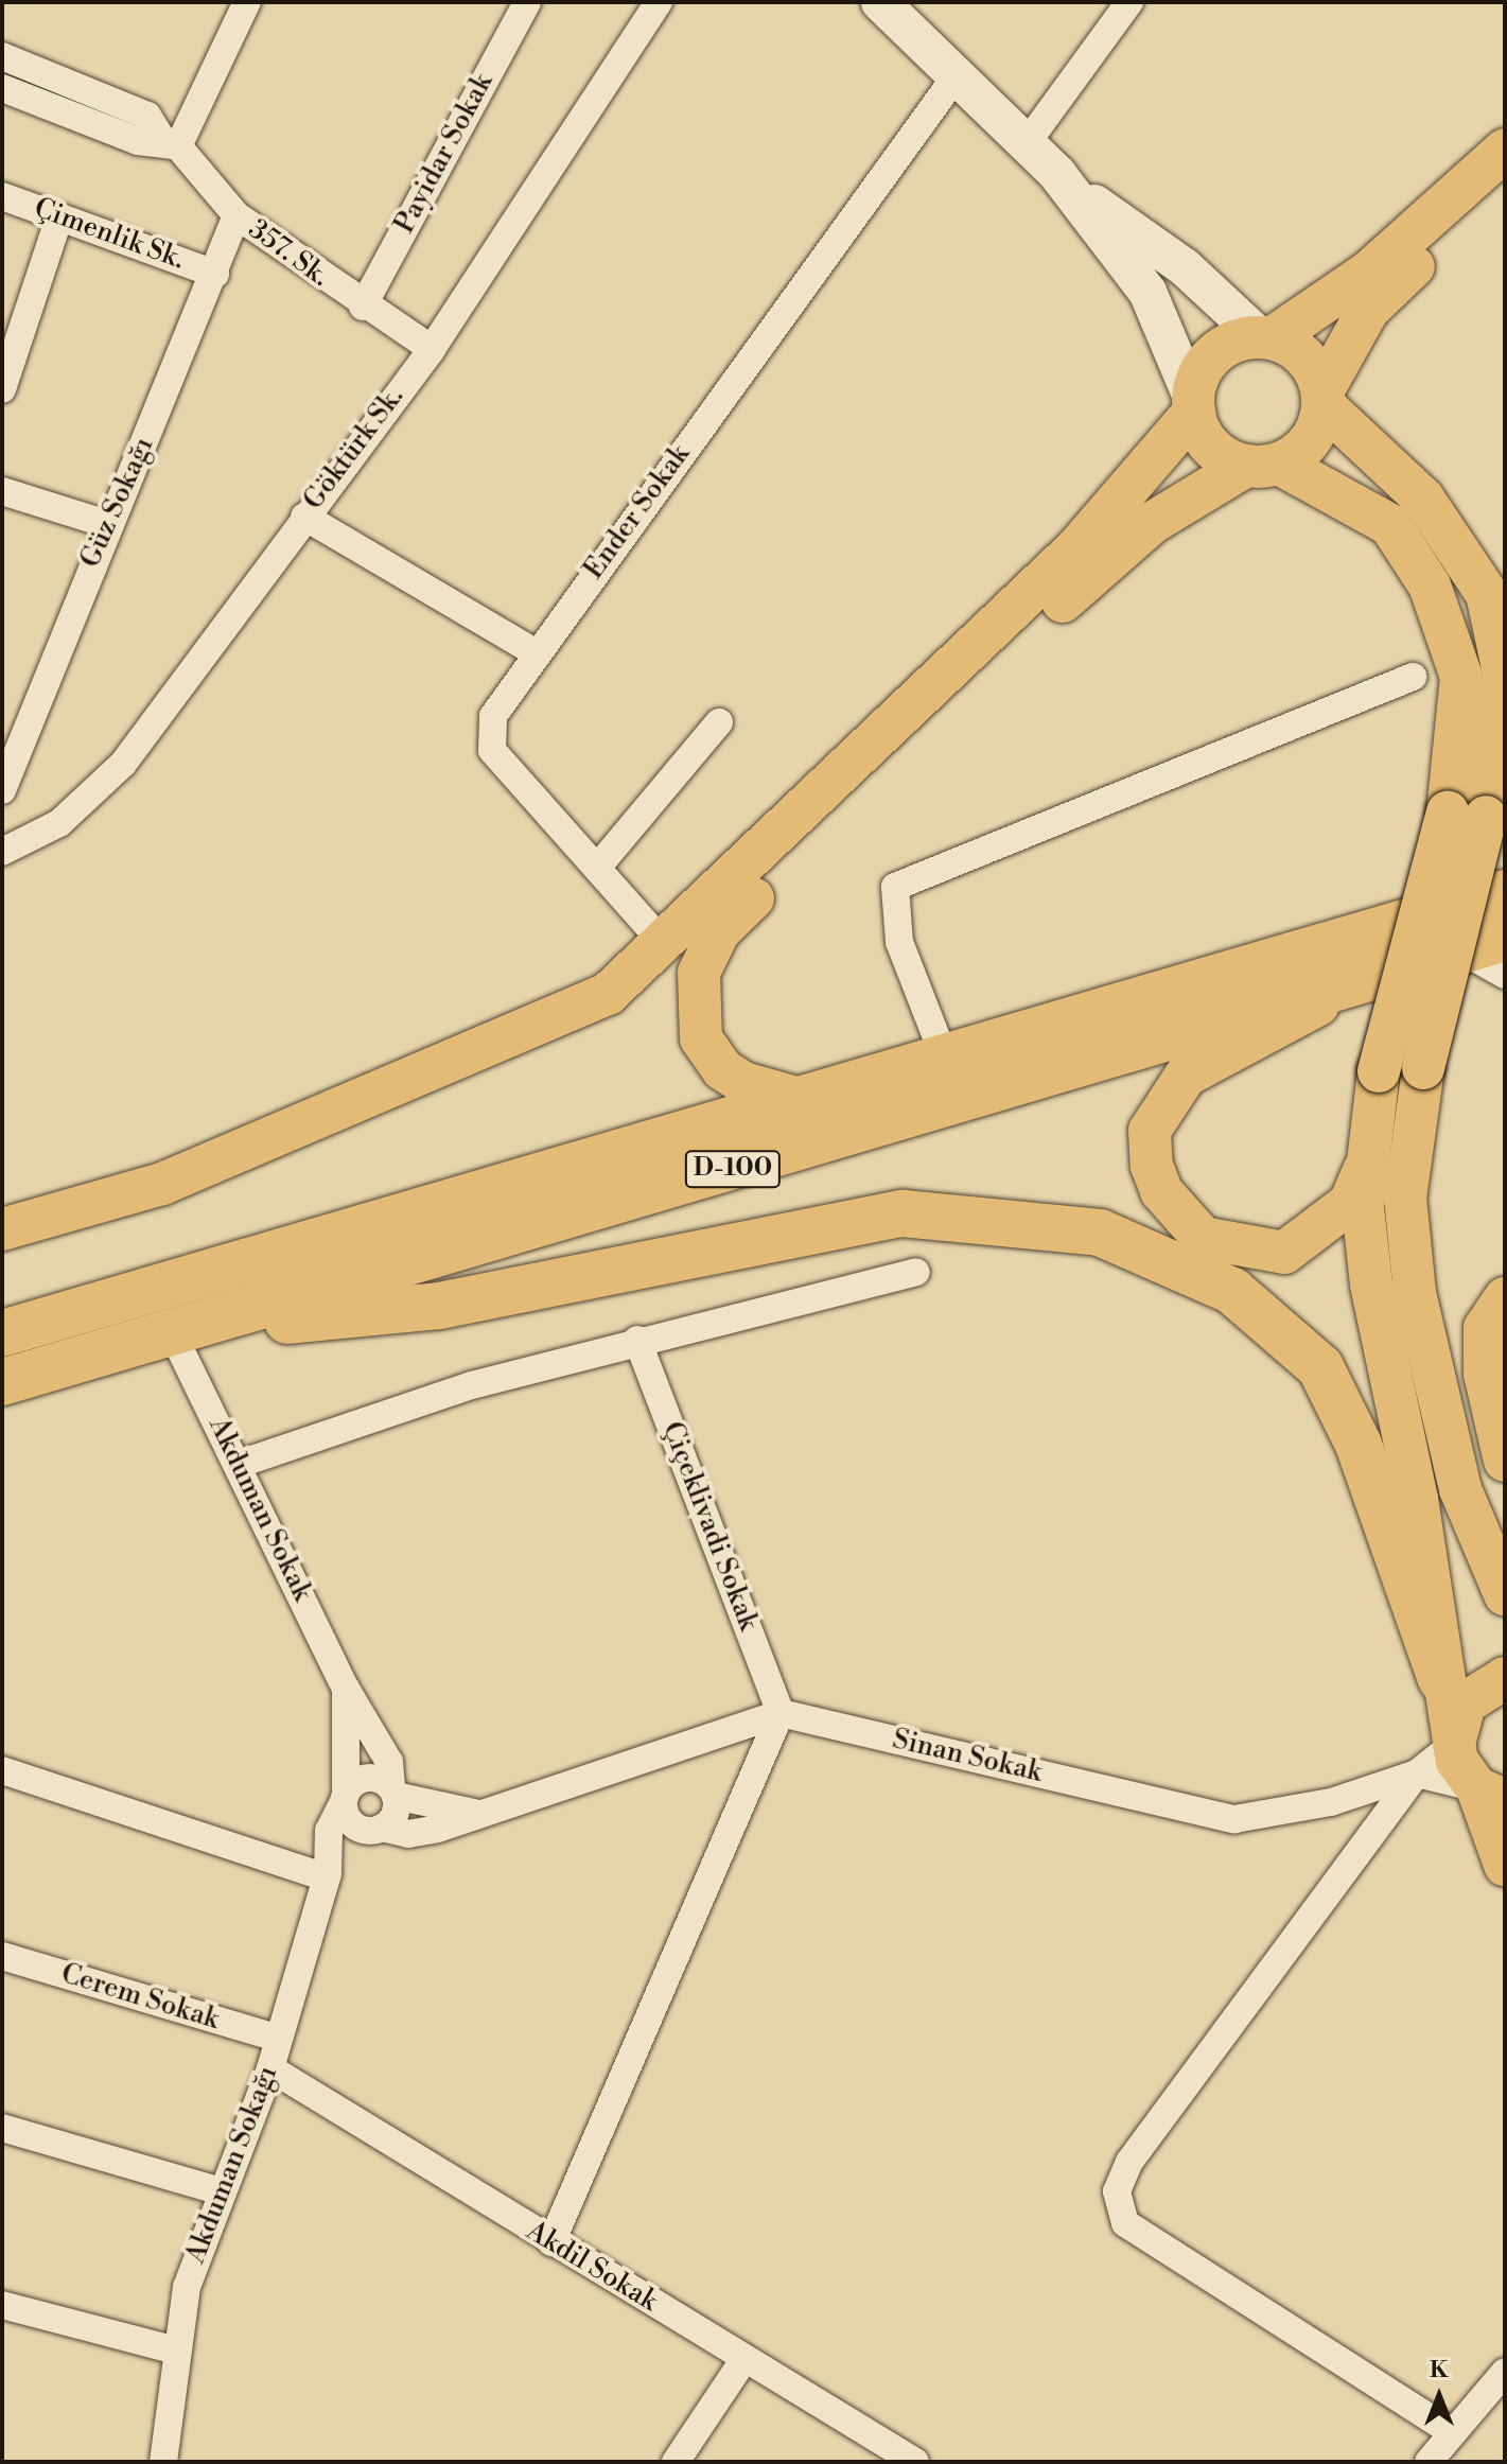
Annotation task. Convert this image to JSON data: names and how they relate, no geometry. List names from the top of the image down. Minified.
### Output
{"streets":{"highway":["D-100"],"street":["Payidar Sokak","Çimenlik Sk.","357. Sk.","Göktürk Sk.","Güz Sokağı","Ender Sokak","Akduman Sokak","Çiçeklivadi Sokak","Sinan Sokak","Cerem Sokak","Akduman Sokağı","Akdil Sokak"]},"crossings":[["Payidar Sokak","357. Sk."],["Çimenlik Sk.","Güz Sokağı"],["357. Sk.","Göktürk Sk."],["357. Sk.","Güz Sokağı"],["D-100","Akduman Sokak"],["Akduman Sokak","Akduman Sokağı"],["Çiçeklivadi Sokak","Sinan Sokak"],["Cerem Sokak","Akduman Sokağı"],["Akduman Sokağı","Akdil Sokak"]],"north":"top"}
